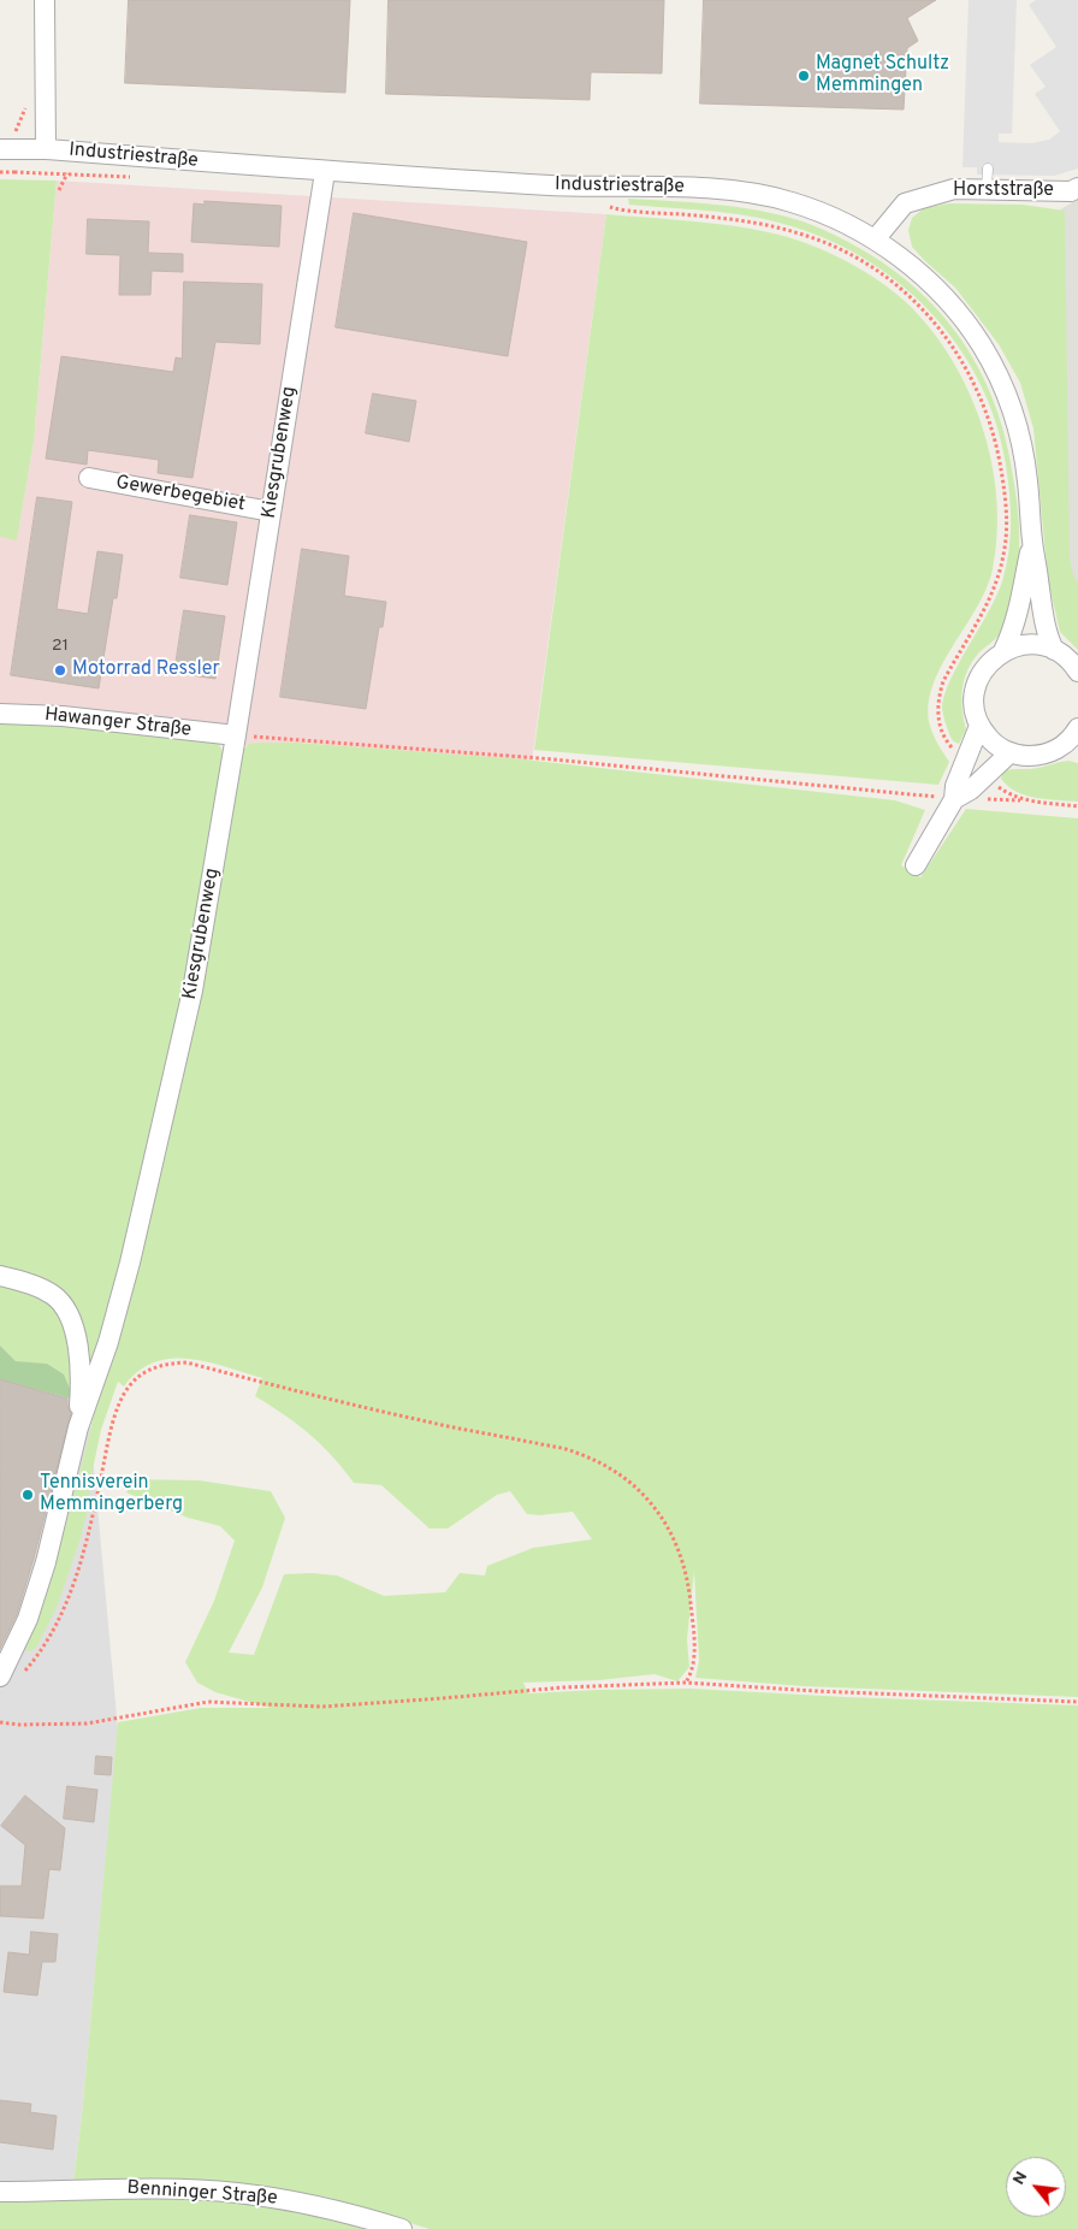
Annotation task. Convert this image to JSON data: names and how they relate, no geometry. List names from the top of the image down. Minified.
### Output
{"streets":{"street":["Industriestraße","Horststraße","Kiesgrubenweg","Gewerbegebiet","Hawanger Straße","Benninger Straße"]},"crossings":[["Industriestraße","Horststraße"],["Industriestraße","Kiesgrubenweg"],["Kiesgrubenweg","Gewerbegebiet"],["Kiesgrubenweg","Hawanger Straße"]],"places":["Magnet Schultz Memmingen","Motorrad Ressler","Tennisverein Memmingerberg"],"house_numbers":["21"],"north":"top left"}
